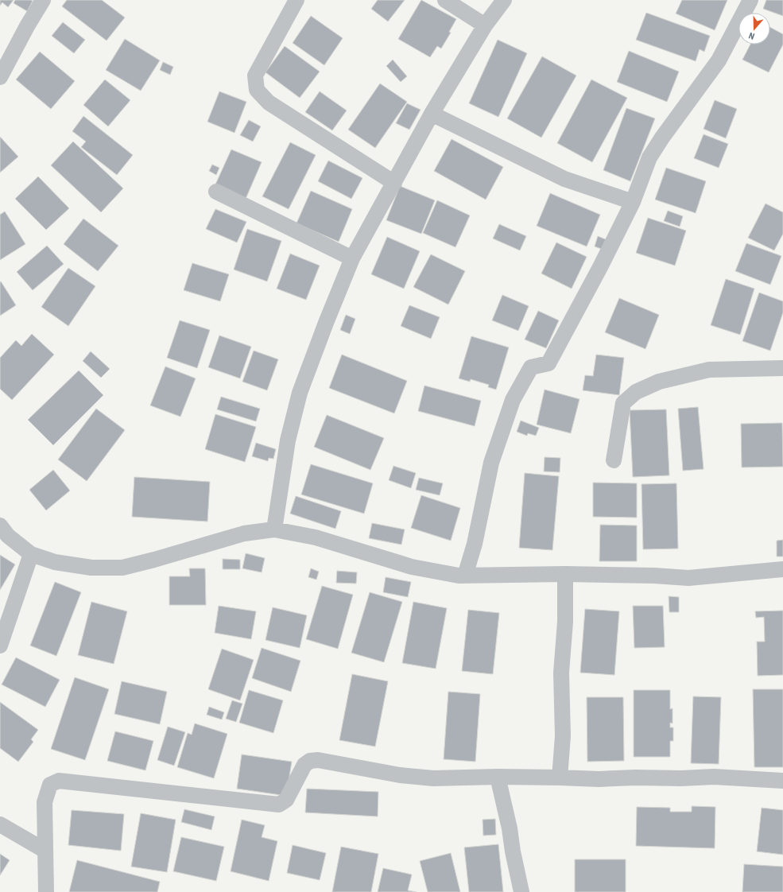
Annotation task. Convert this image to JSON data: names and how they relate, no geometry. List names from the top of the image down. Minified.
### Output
{"north":"bottom"}
